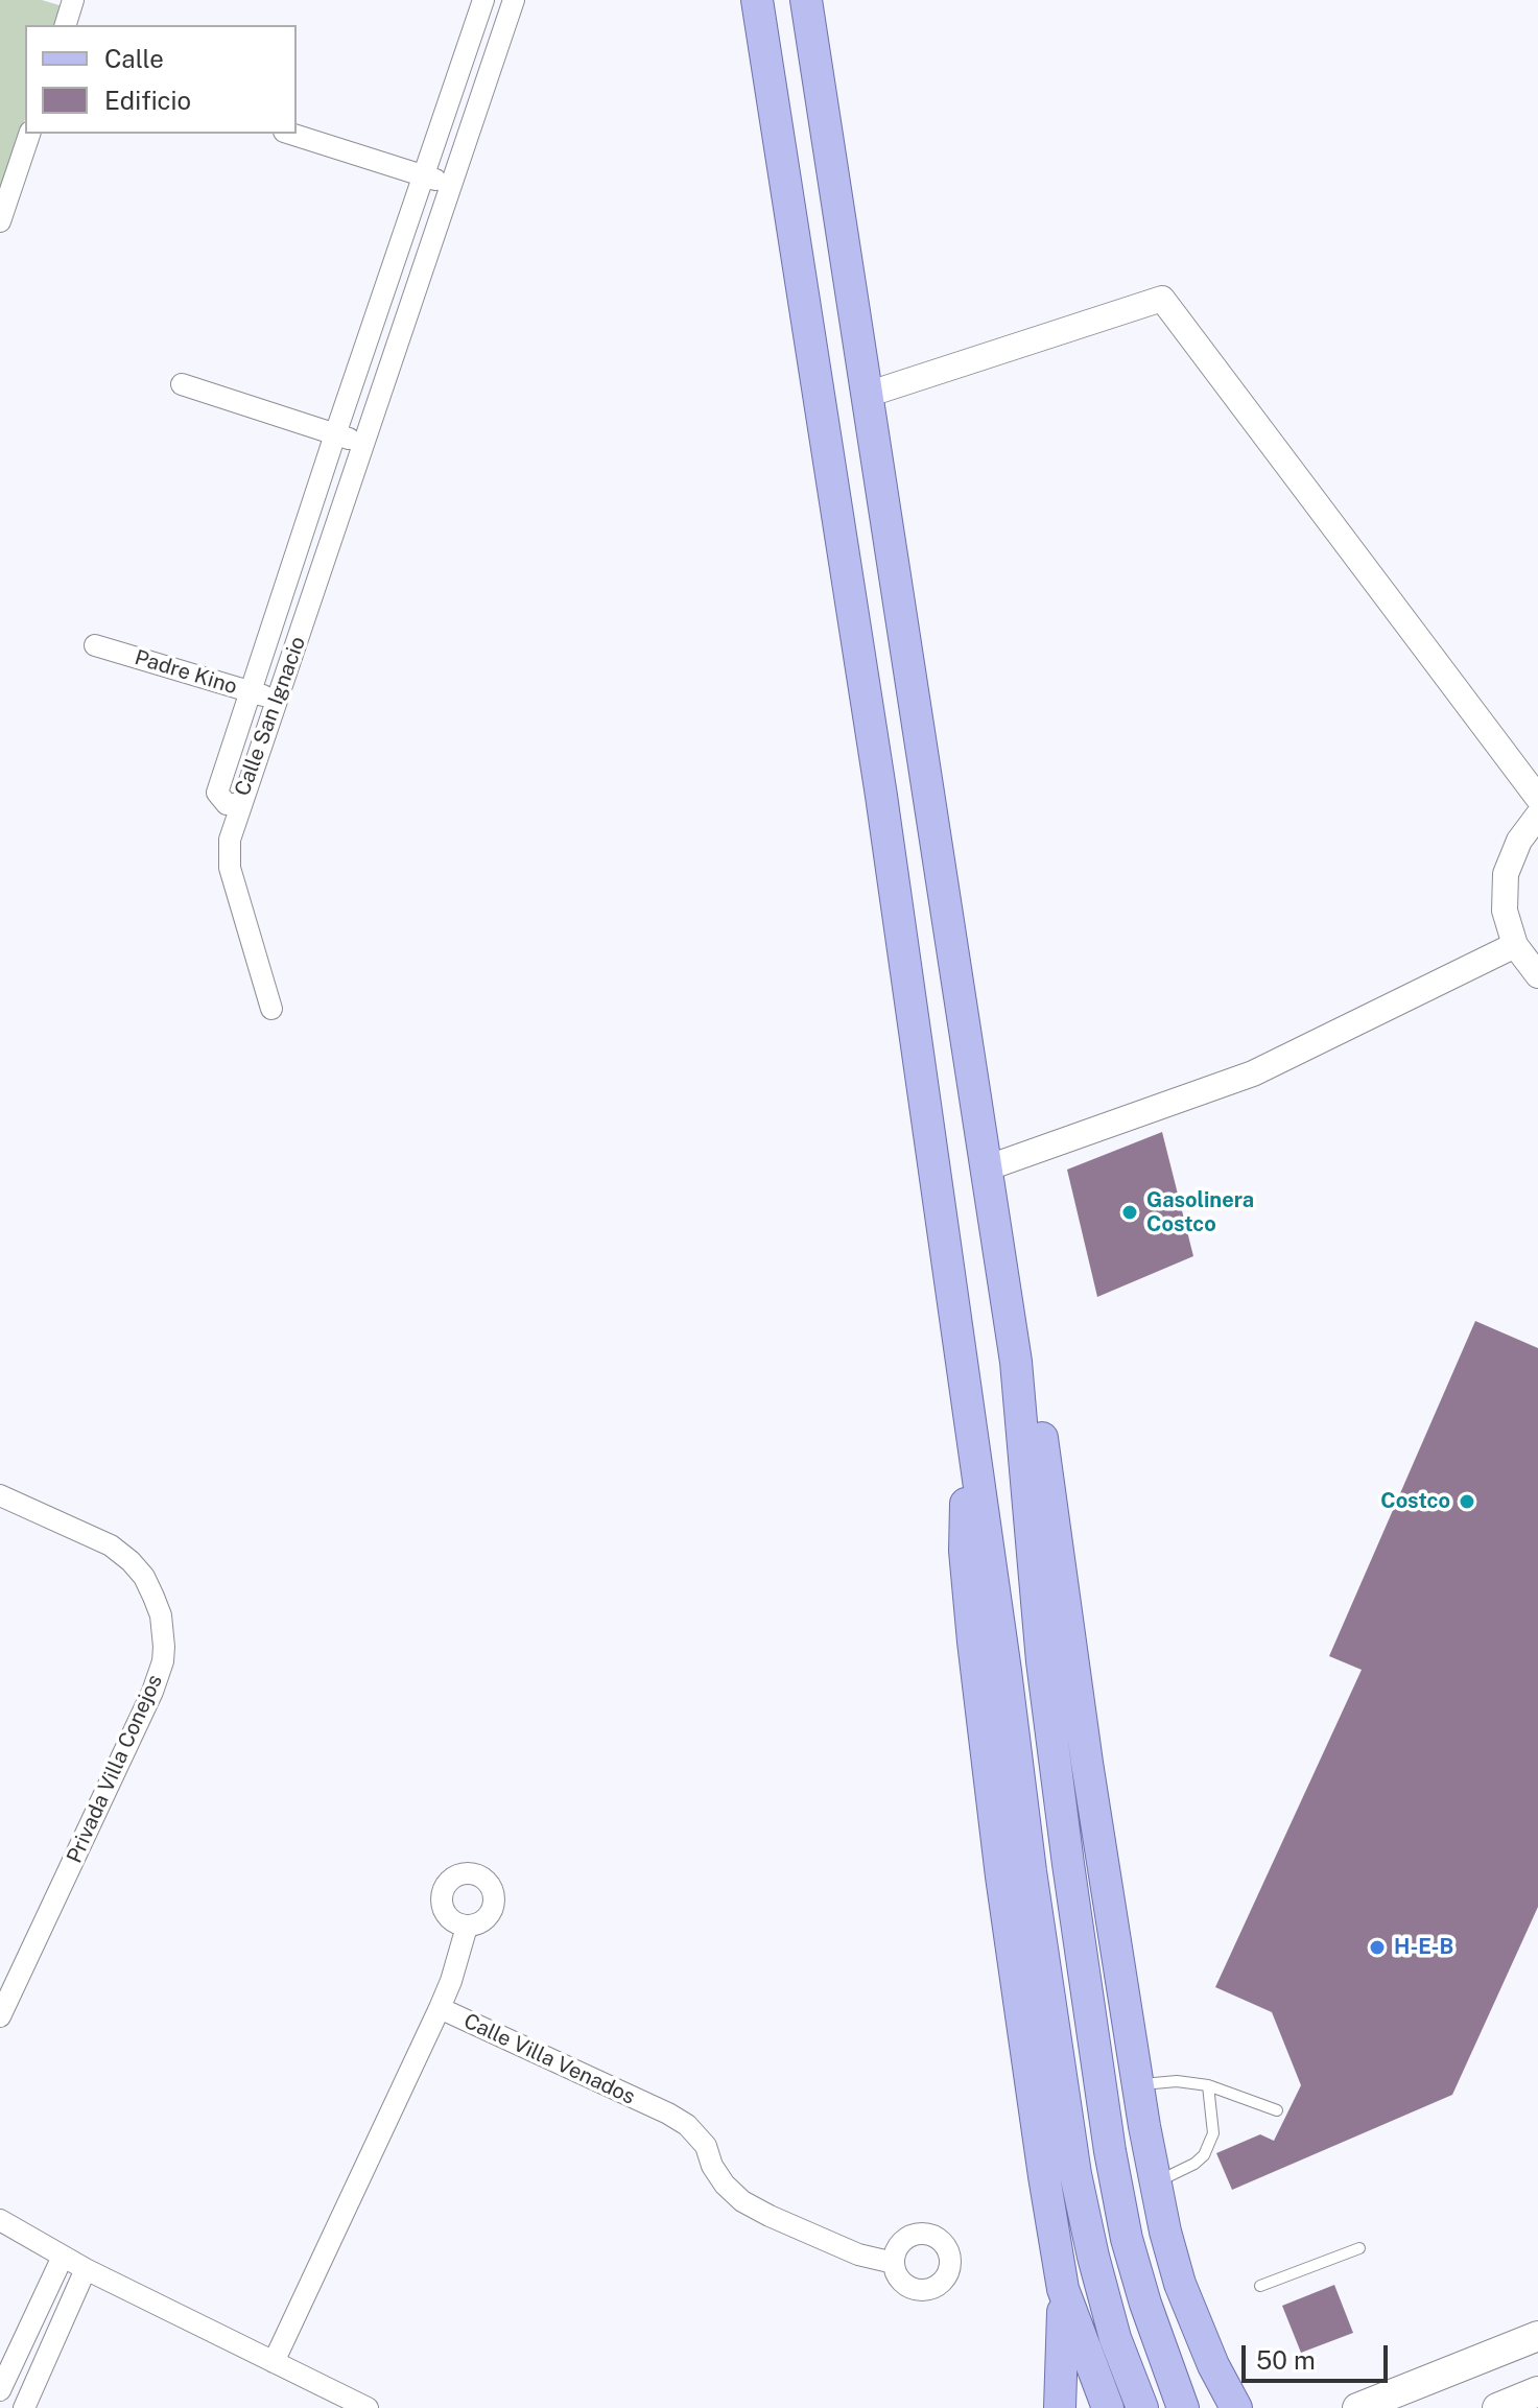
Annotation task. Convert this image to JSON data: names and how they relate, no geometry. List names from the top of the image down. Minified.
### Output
{"streets":{"street":["Padre Kino","Calle San Ignacio","Privada Villa Conejos","Calle Villa Venados"]},"crossings":[["Padre Kino","Calle San Ignacio"]],"places":["Gasolinera Costco","Costco","H-E-B"],"legend":["Calle","Edificio"],"scale_bar":"50 m"}
